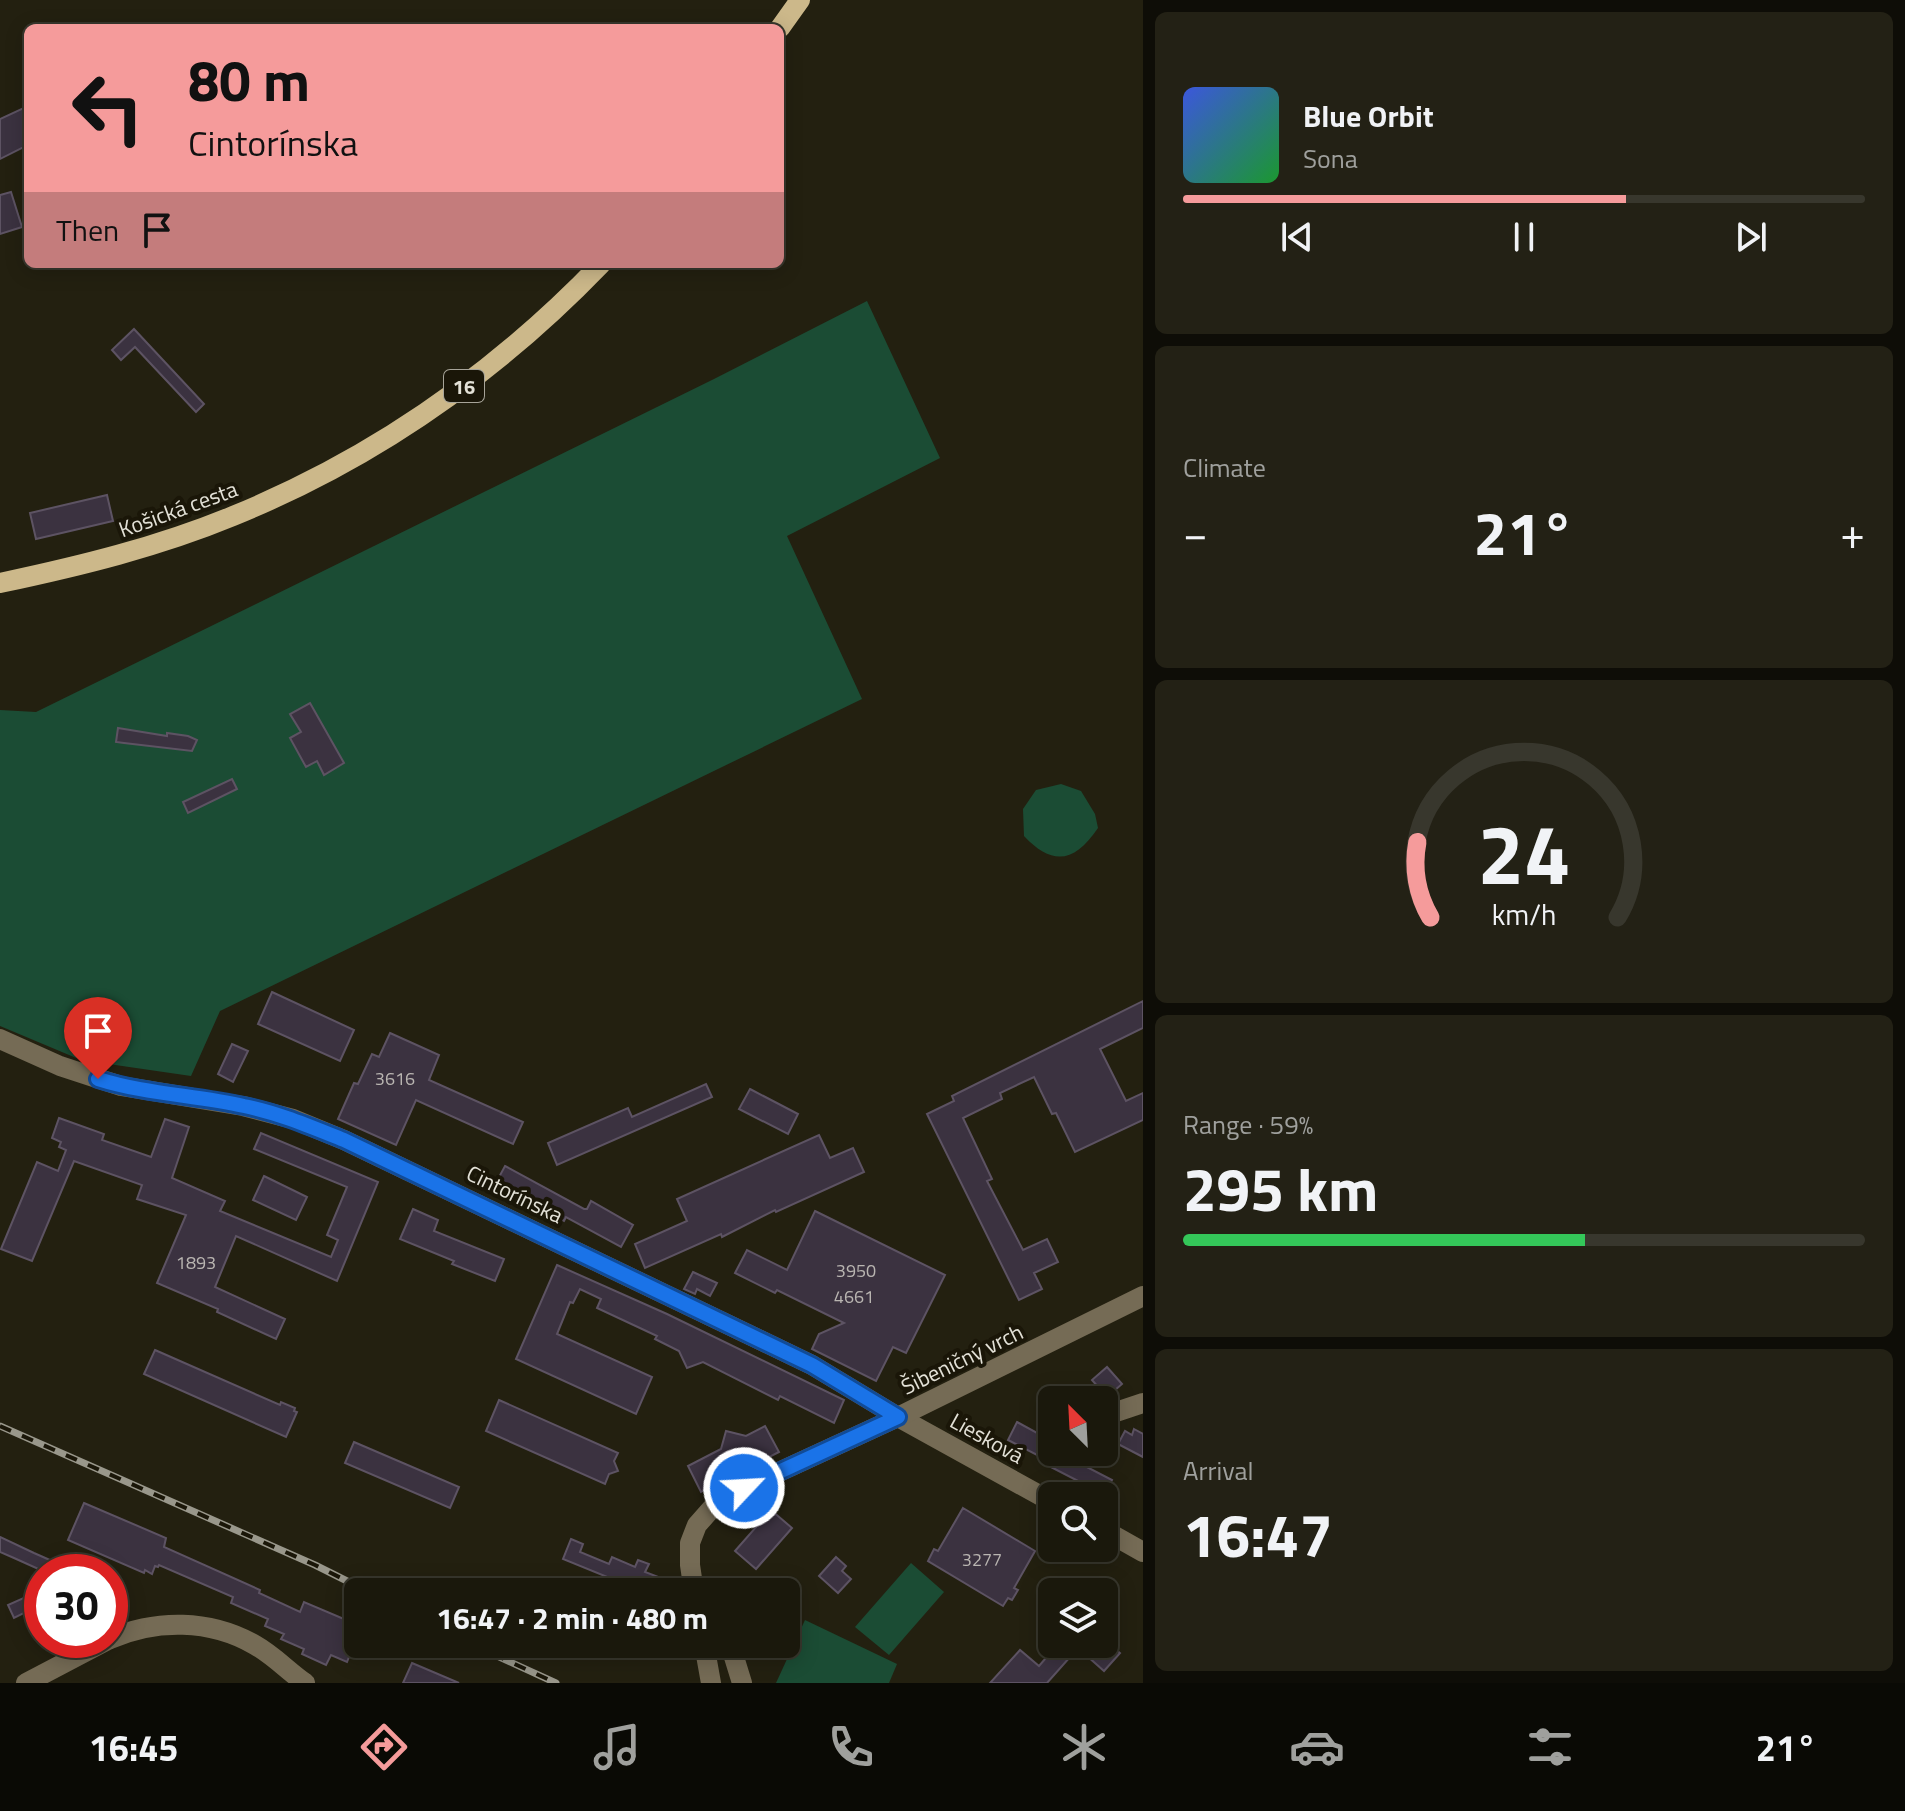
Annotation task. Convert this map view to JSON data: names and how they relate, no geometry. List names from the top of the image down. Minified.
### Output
{"streets":{"main road":["16","Košická cesta"],"street":["Cintorínska","Šibeničný vrch","Liesková"]},"crossings":[["Cintorínska","Šibeničný vrch"],["Cintorínska","Liesková"],["Šibeničný vrch","Liesková"]],"house_numbers":["3616","1893","3950","4661","3277"],"north":"top left","page":{"turn":["80 m","Cintorínska"],"song":["Blue Orbit","Sona"],"then":"Then","tile":["Climate",["Range · 59%","295 km"],["Arrival","16:47"]],"heat":["−","21°","+"],"limit":"30","trip":"16:47 · 2 min · 480 m","tabs":["16:45","21°"],"gauge":["24","km/h"]}}
